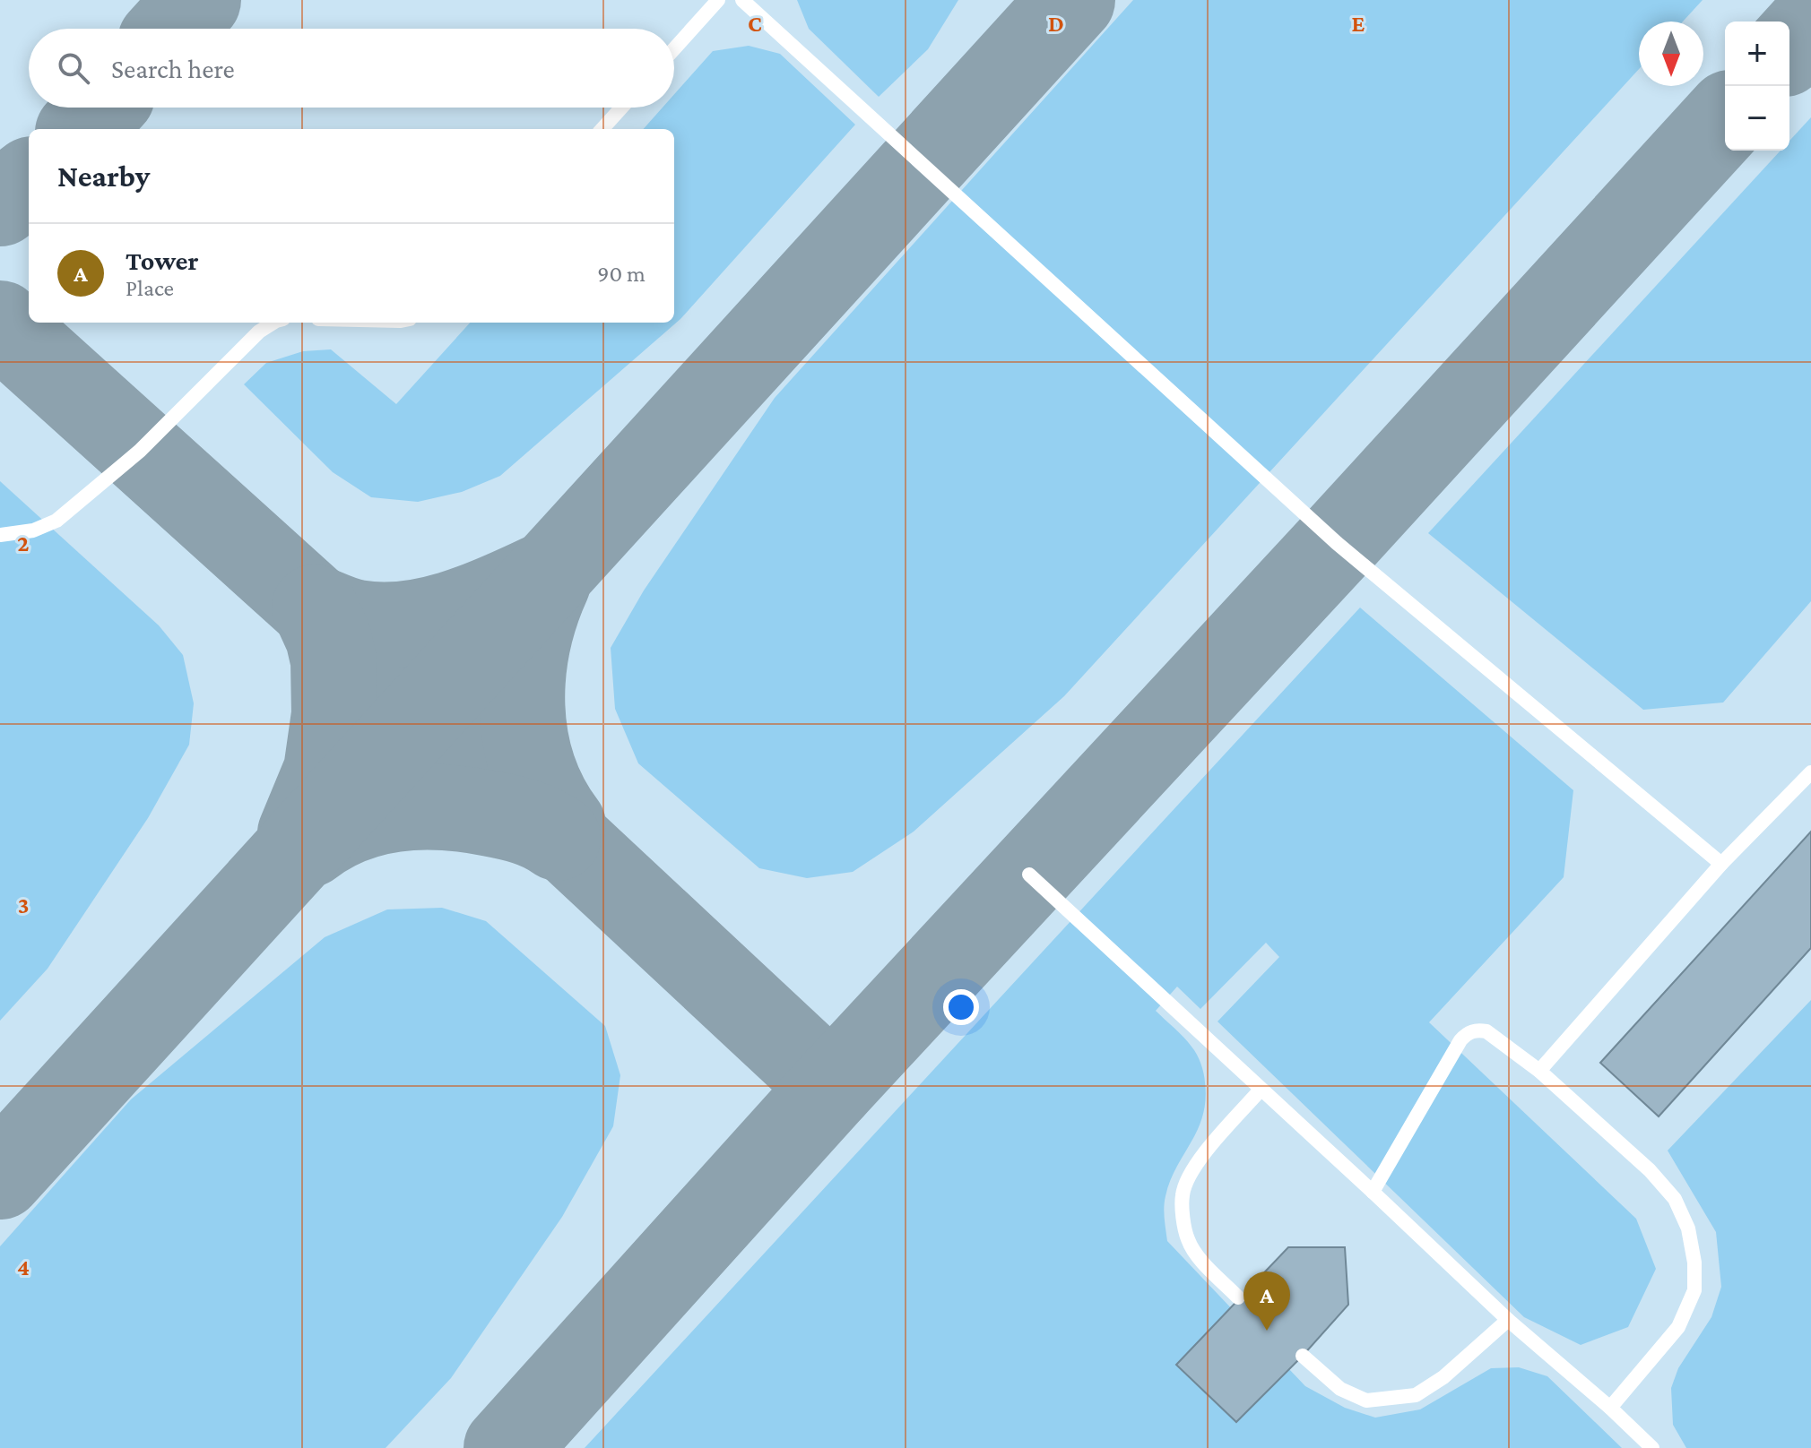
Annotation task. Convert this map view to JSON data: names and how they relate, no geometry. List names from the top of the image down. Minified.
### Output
{"north":"bottom","page":{"map_buttons":["+","−"],"search":"Search here","heading":"Nearby","list":[{"mark":"A","name":"Tower","note":"Place","value":"90 m"}],"pins":"A"},"grid":{"columns":["C","D","E"],"rows":["2","3","4"]}}
